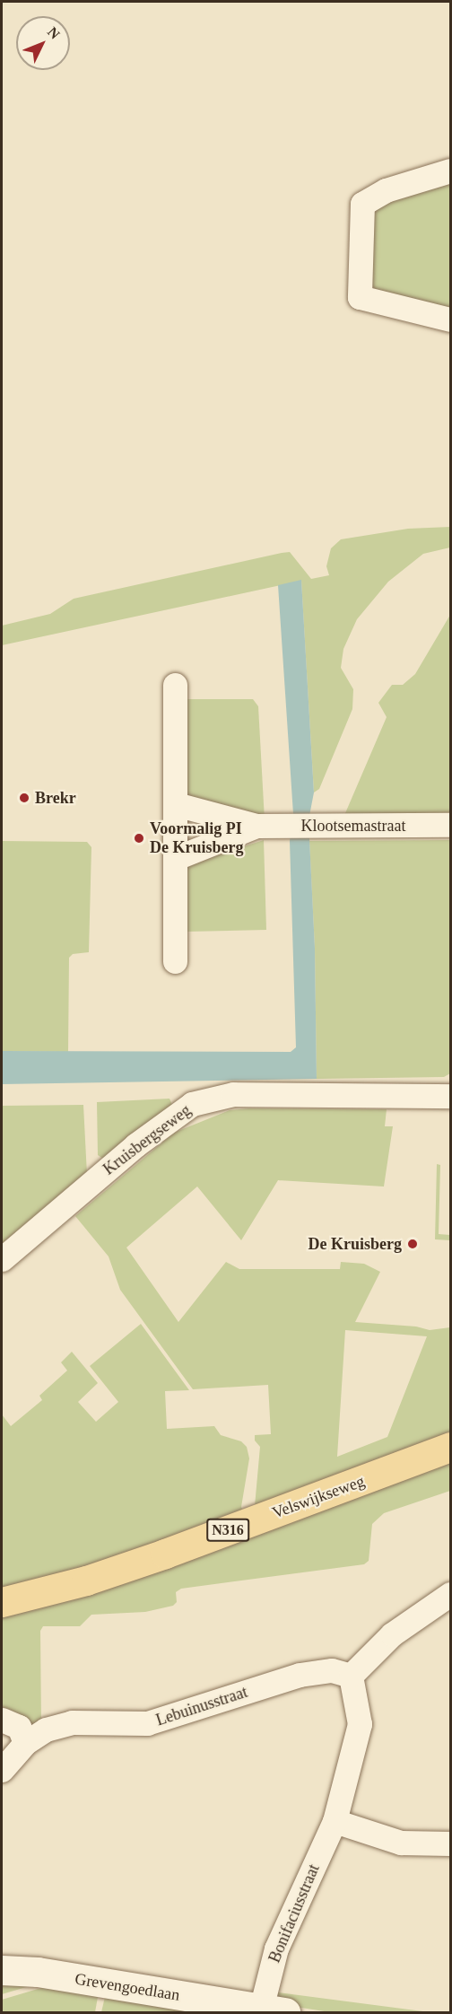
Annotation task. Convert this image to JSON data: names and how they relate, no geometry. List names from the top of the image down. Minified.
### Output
{"streets":{"main road":["Velswijkseweg","N316"],"street":["Klootsemastraat","Kruisbergseweg","Lebuinusstraat","Bonifaciusstraat","Grevengoedlaan"]},"crossings":[["Lebuinusstraat","Bonifaciusstraat"],["Bonifaciusstraat","Grevengoedlaan"]],"places":["Brekr","Voormalig PI De Kruisberg","De Kruisberg"],"north":"top right"}
